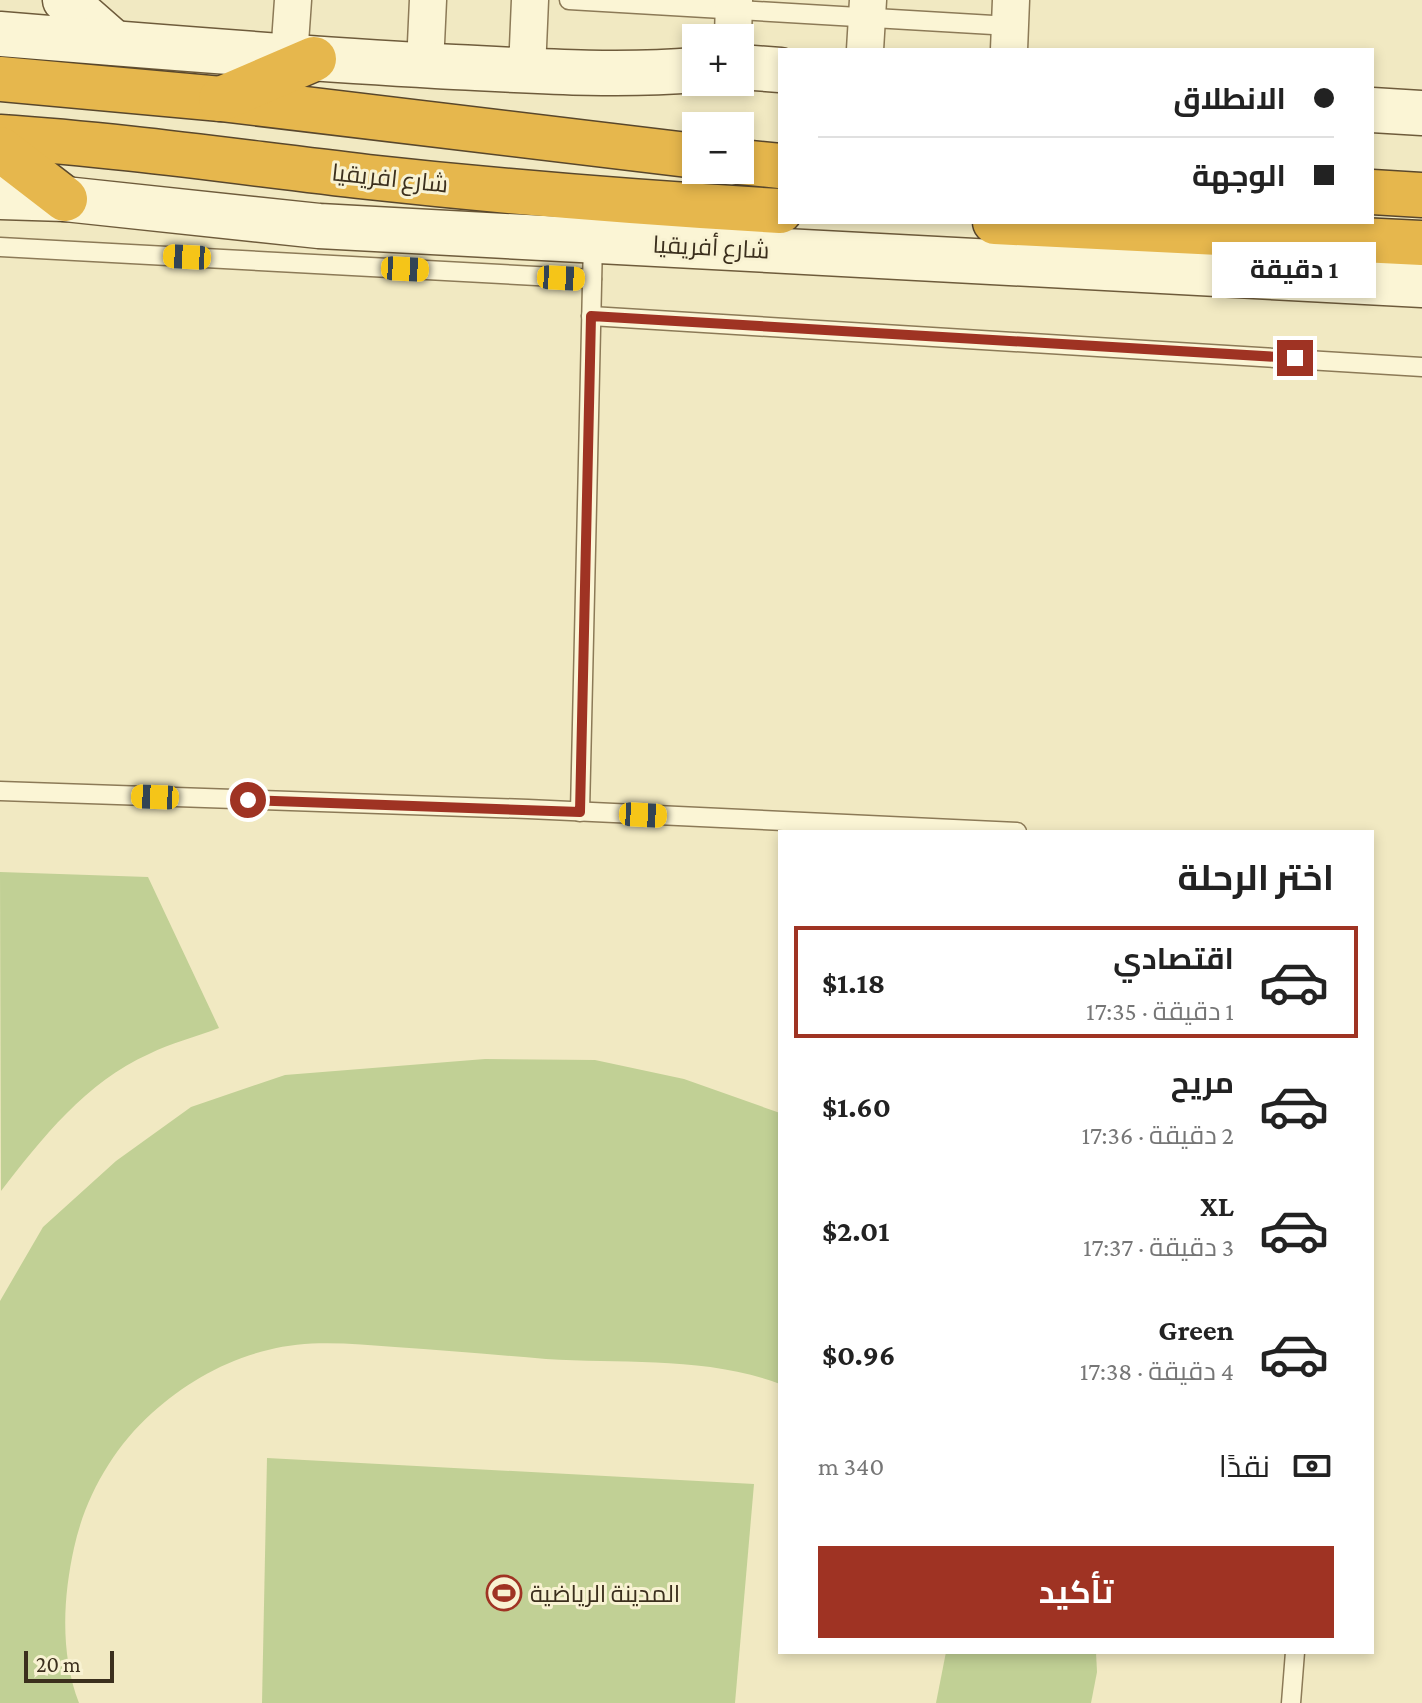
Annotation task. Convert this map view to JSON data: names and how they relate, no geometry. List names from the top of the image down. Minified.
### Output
{"streets":{"highway":["شارع افريقيا"],"street":["شارع أفريقيا"]},"places":{"sports":["المدينة الرياضية"]},"scale_bar":"20 m","page":{"map_buttons":["+","−"],"banner":["الانطلاق","الوجهة"],"bubble":"1 دقيقة","heading":"اختر الرحلة","list":[{"name":"اقتصادي","note":"1 دقيقة · 17:35","value":"$1.18"},{"name":"مريح","note":"2 دقيقة · 17:36","value":"$1.60"},{"name":"XL","note":"3 دقيقة · 17:37","value":"$2.01"},{"name":"Green","note":"4 دقيقة · 17:38","value":"$0.96"}],"pay":["نقدًا","340 m"],"buttons":"تأكيد","scale":"20 m"}}
